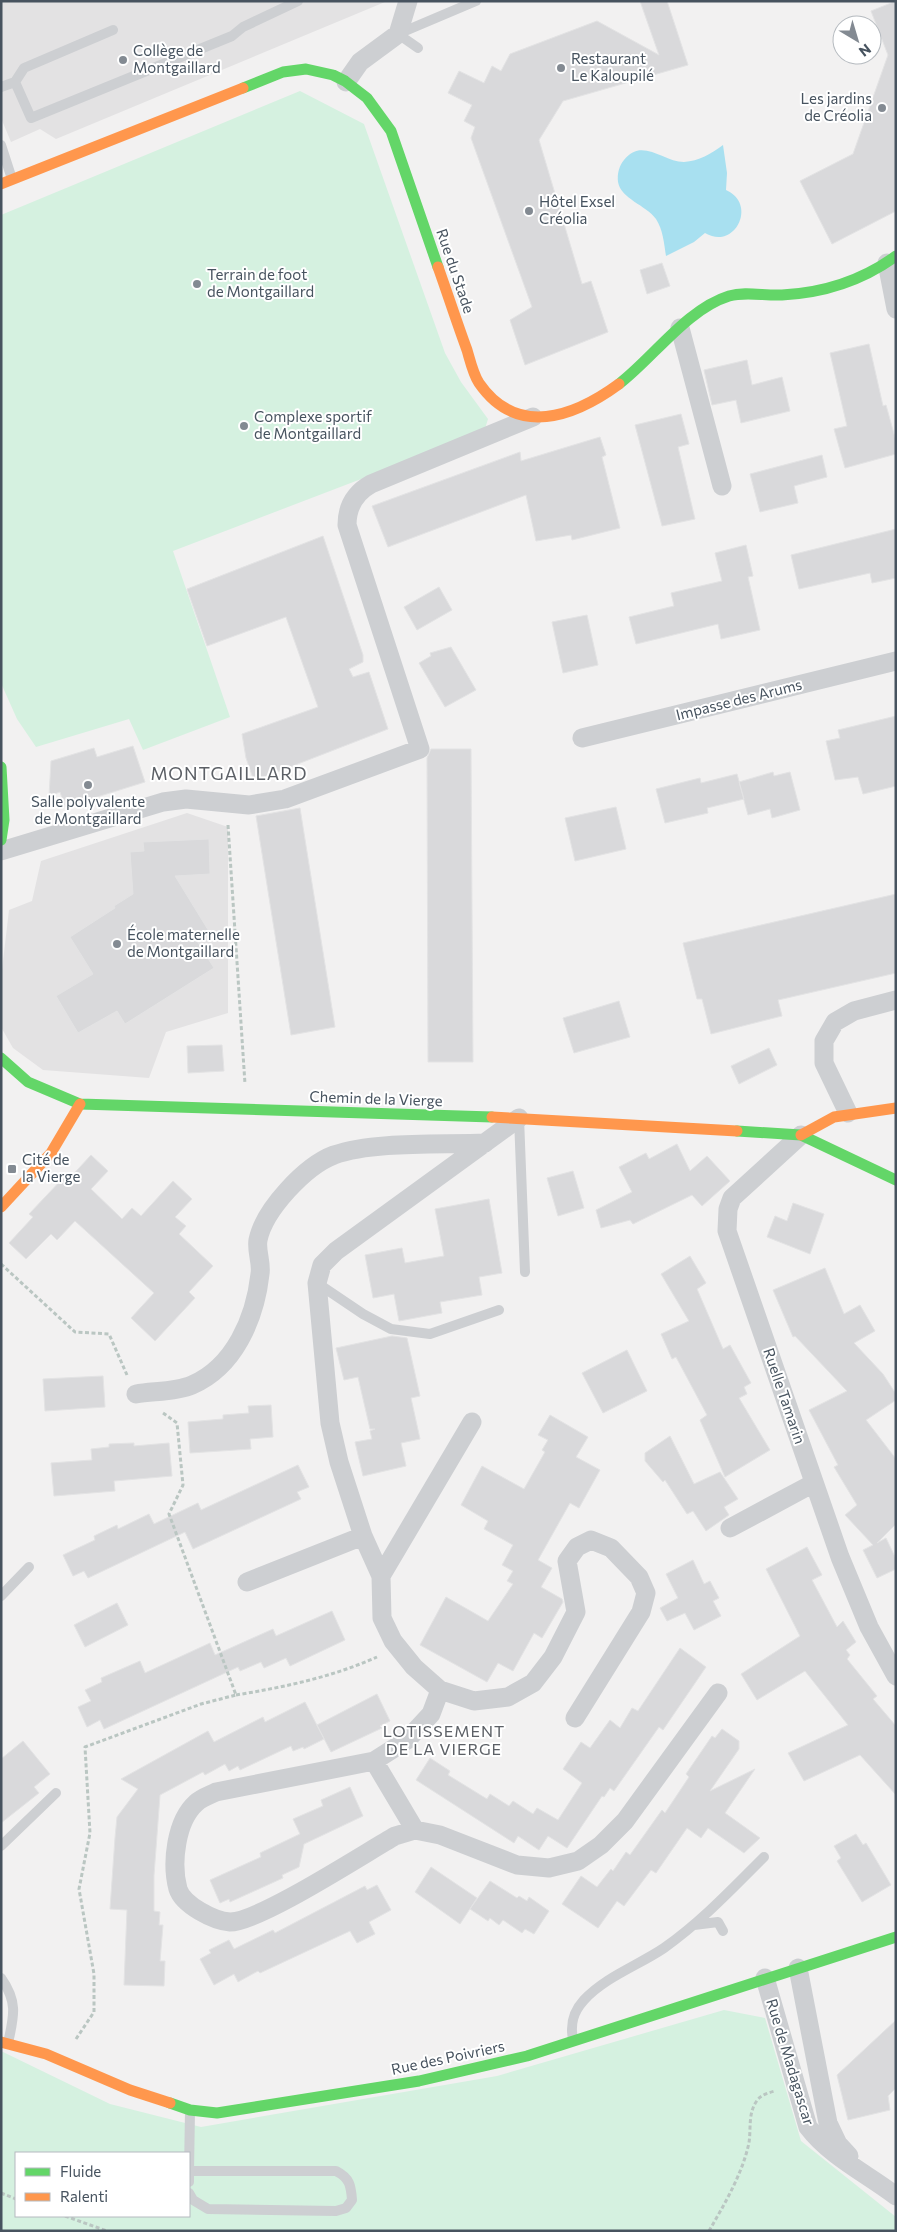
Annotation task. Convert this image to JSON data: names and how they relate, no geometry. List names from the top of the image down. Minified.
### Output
{"streets":{"street":["Rue du Stade","Impasse des Arums","Chemin de la Vierge","Ruelle Tamarin","Rue des Poivriers","Rue de Madagascar"]},"crossings":[["Chemin de la Vierge","Ruelle Tamarin"],["Rue des Poivriers","Rue de Madagascar"]],"districts":["MONTGAILLARD","LOTISSEMENT DE LA VIERGE"],"places":{"other":["Collège de Montgaillard","Restaurant Le Kaloupilé","Les jardins de Créolia","Hôtel Exsel Créolia","Terrain de foot de Montgaillard","Complexe sportif de Montgaillard","Salle polyvalente de Montgaillard","École maternelle de Montgaillard"],"transit":["Cité de la Vierge"]},"legend":["Fluide","Ralenti"],"north":"bottom right"}
